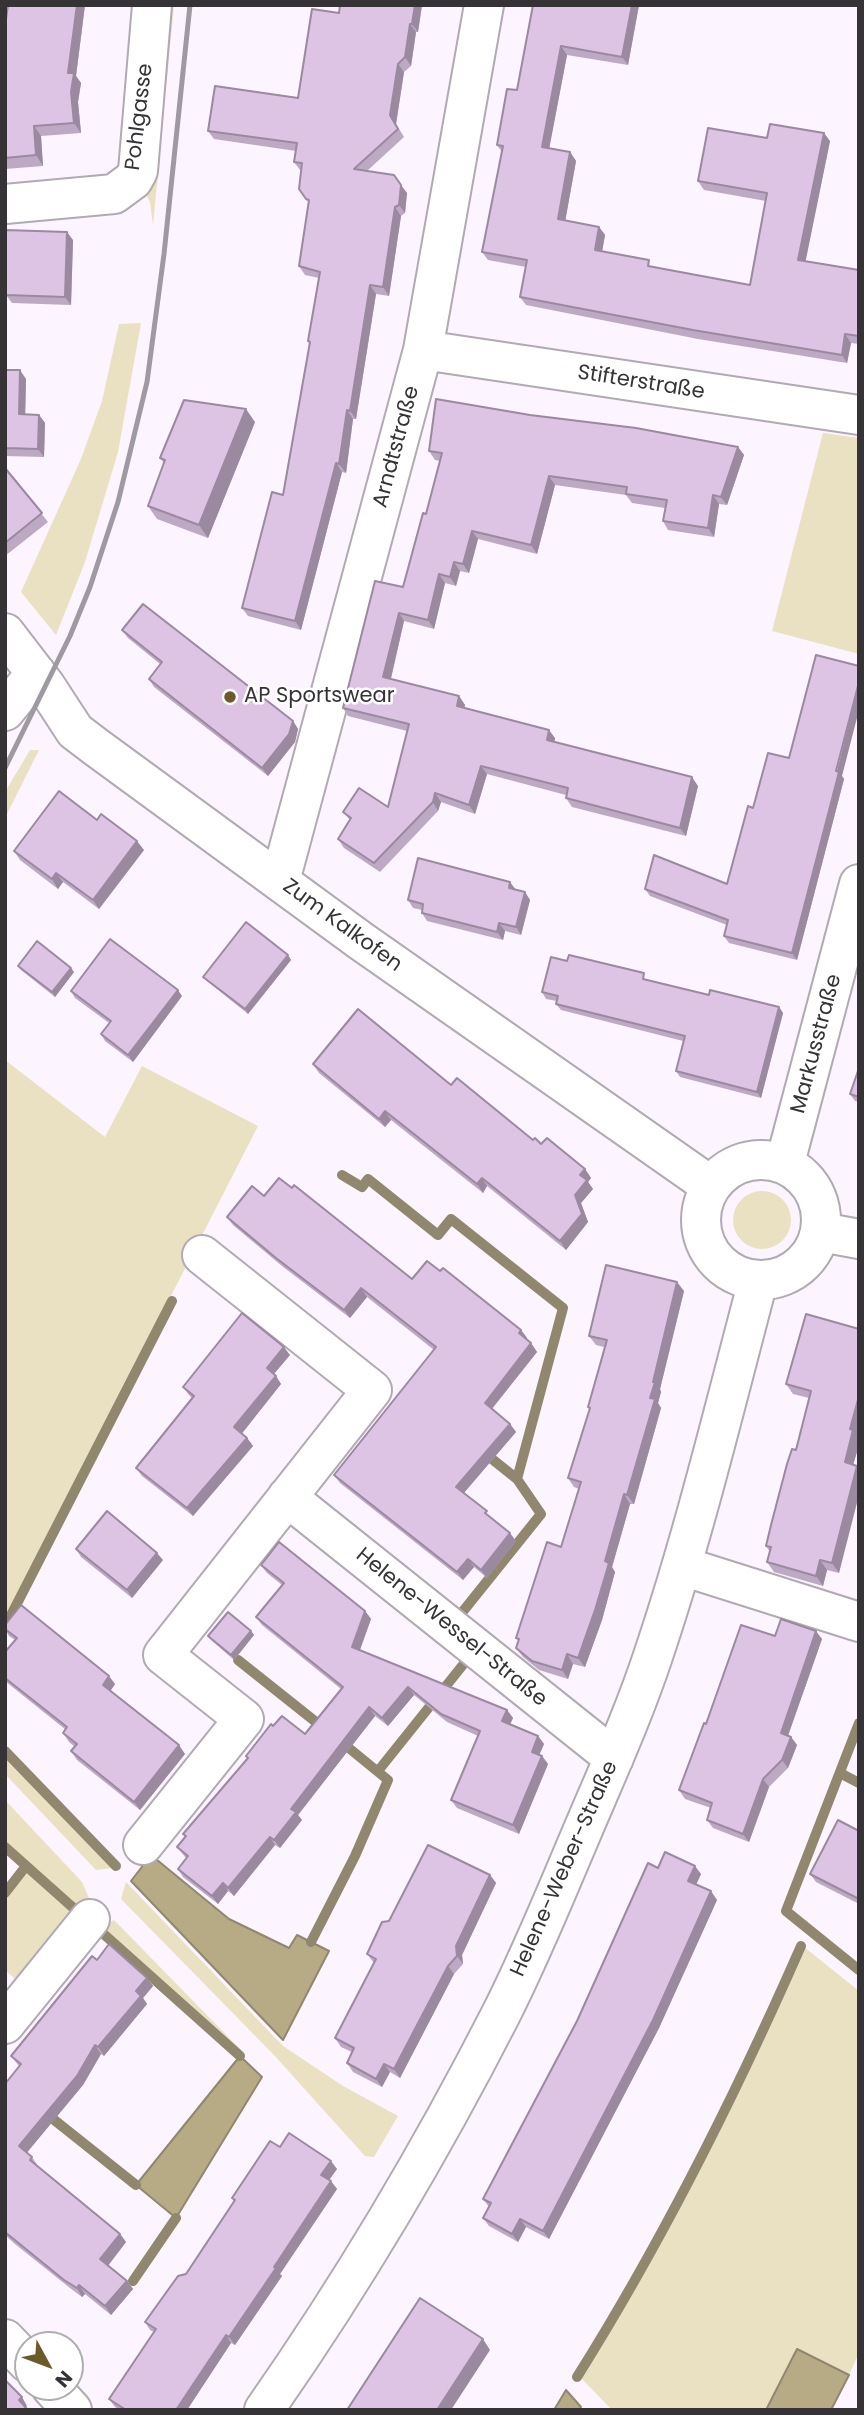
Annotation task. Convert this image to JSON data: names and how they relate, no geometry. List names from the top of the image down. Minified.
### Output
{"streets":{"street":["Pohlgasse","Stifterstraße","Arndtstraße","Zum Kalkofen","Markusstraße","Helene-Wessel-Straße","Helene-Weber-Straße"]},"crossings":[["Stifterstraße","Arndtstraße"],["Arndtstraße","Zum Kalkofen"],["Zum Kalkofen","Markusstraße"],["Zum Kalkofen","Helene-Weber-Straße"],["Markusstraße","Helene-Weber-Straße"],["Helene-Wessel-Straße","Helene-Weber-Straße"]],"places":["AP Sportswear"],"north":"bottom right"}
